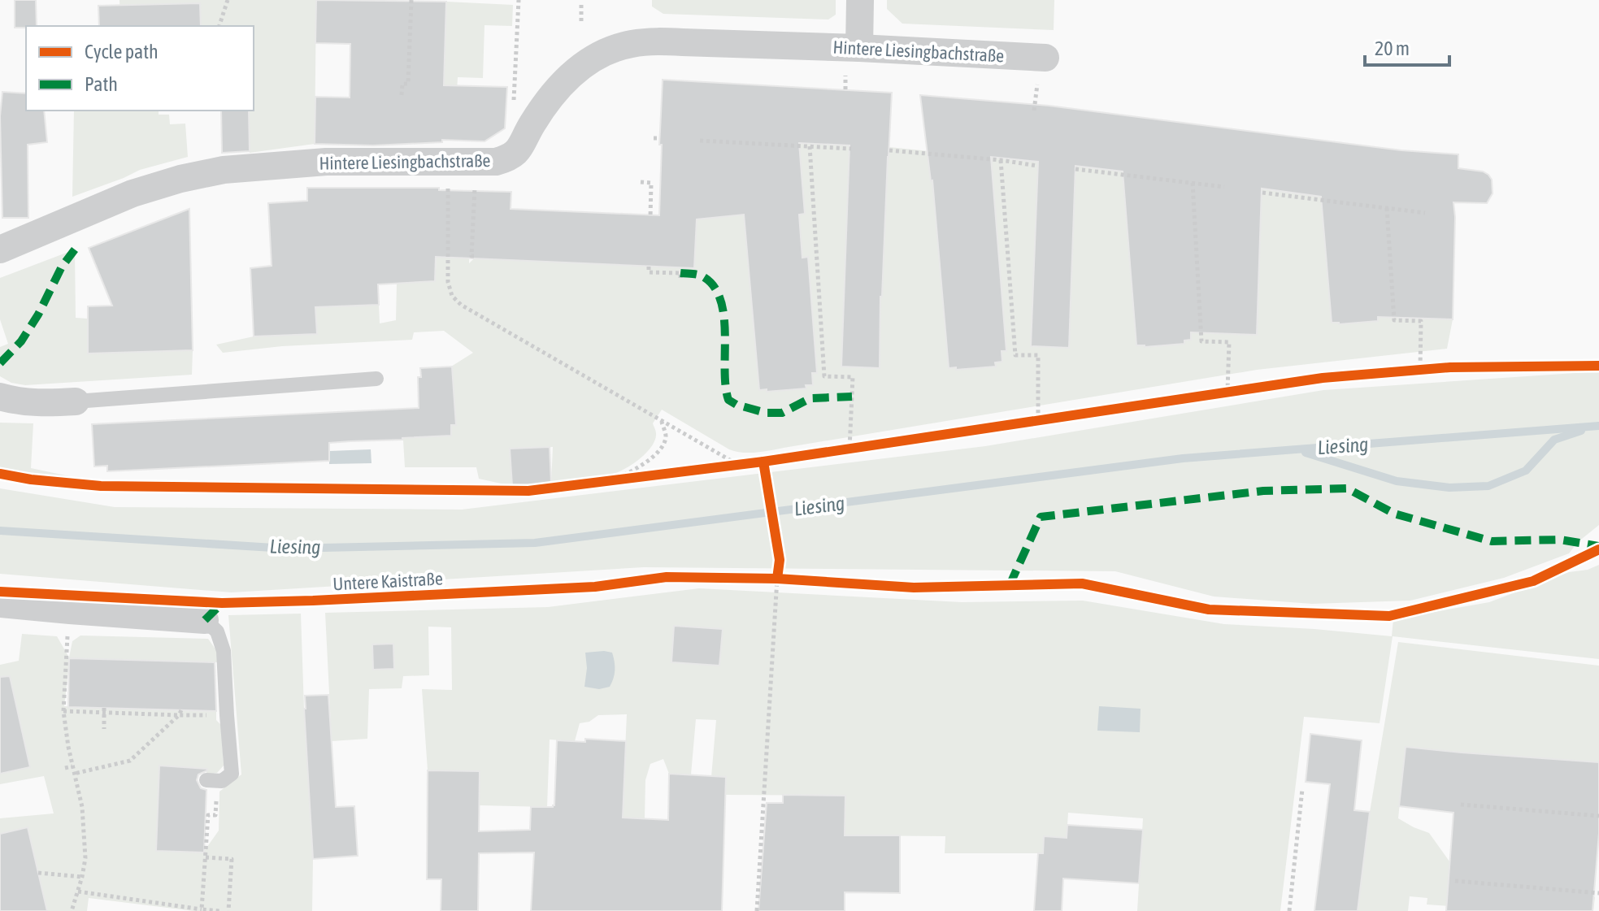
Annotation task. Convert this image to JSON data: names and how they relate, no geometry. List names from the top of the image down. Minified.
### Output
{"streets":{"street":["Hintere Liesingbachstraße"],"cycle path":["Untere Kaistraße"]},"water":["Liesing"],"legend":["Cycle path","Path"],"scale_bar":"20 m"}
